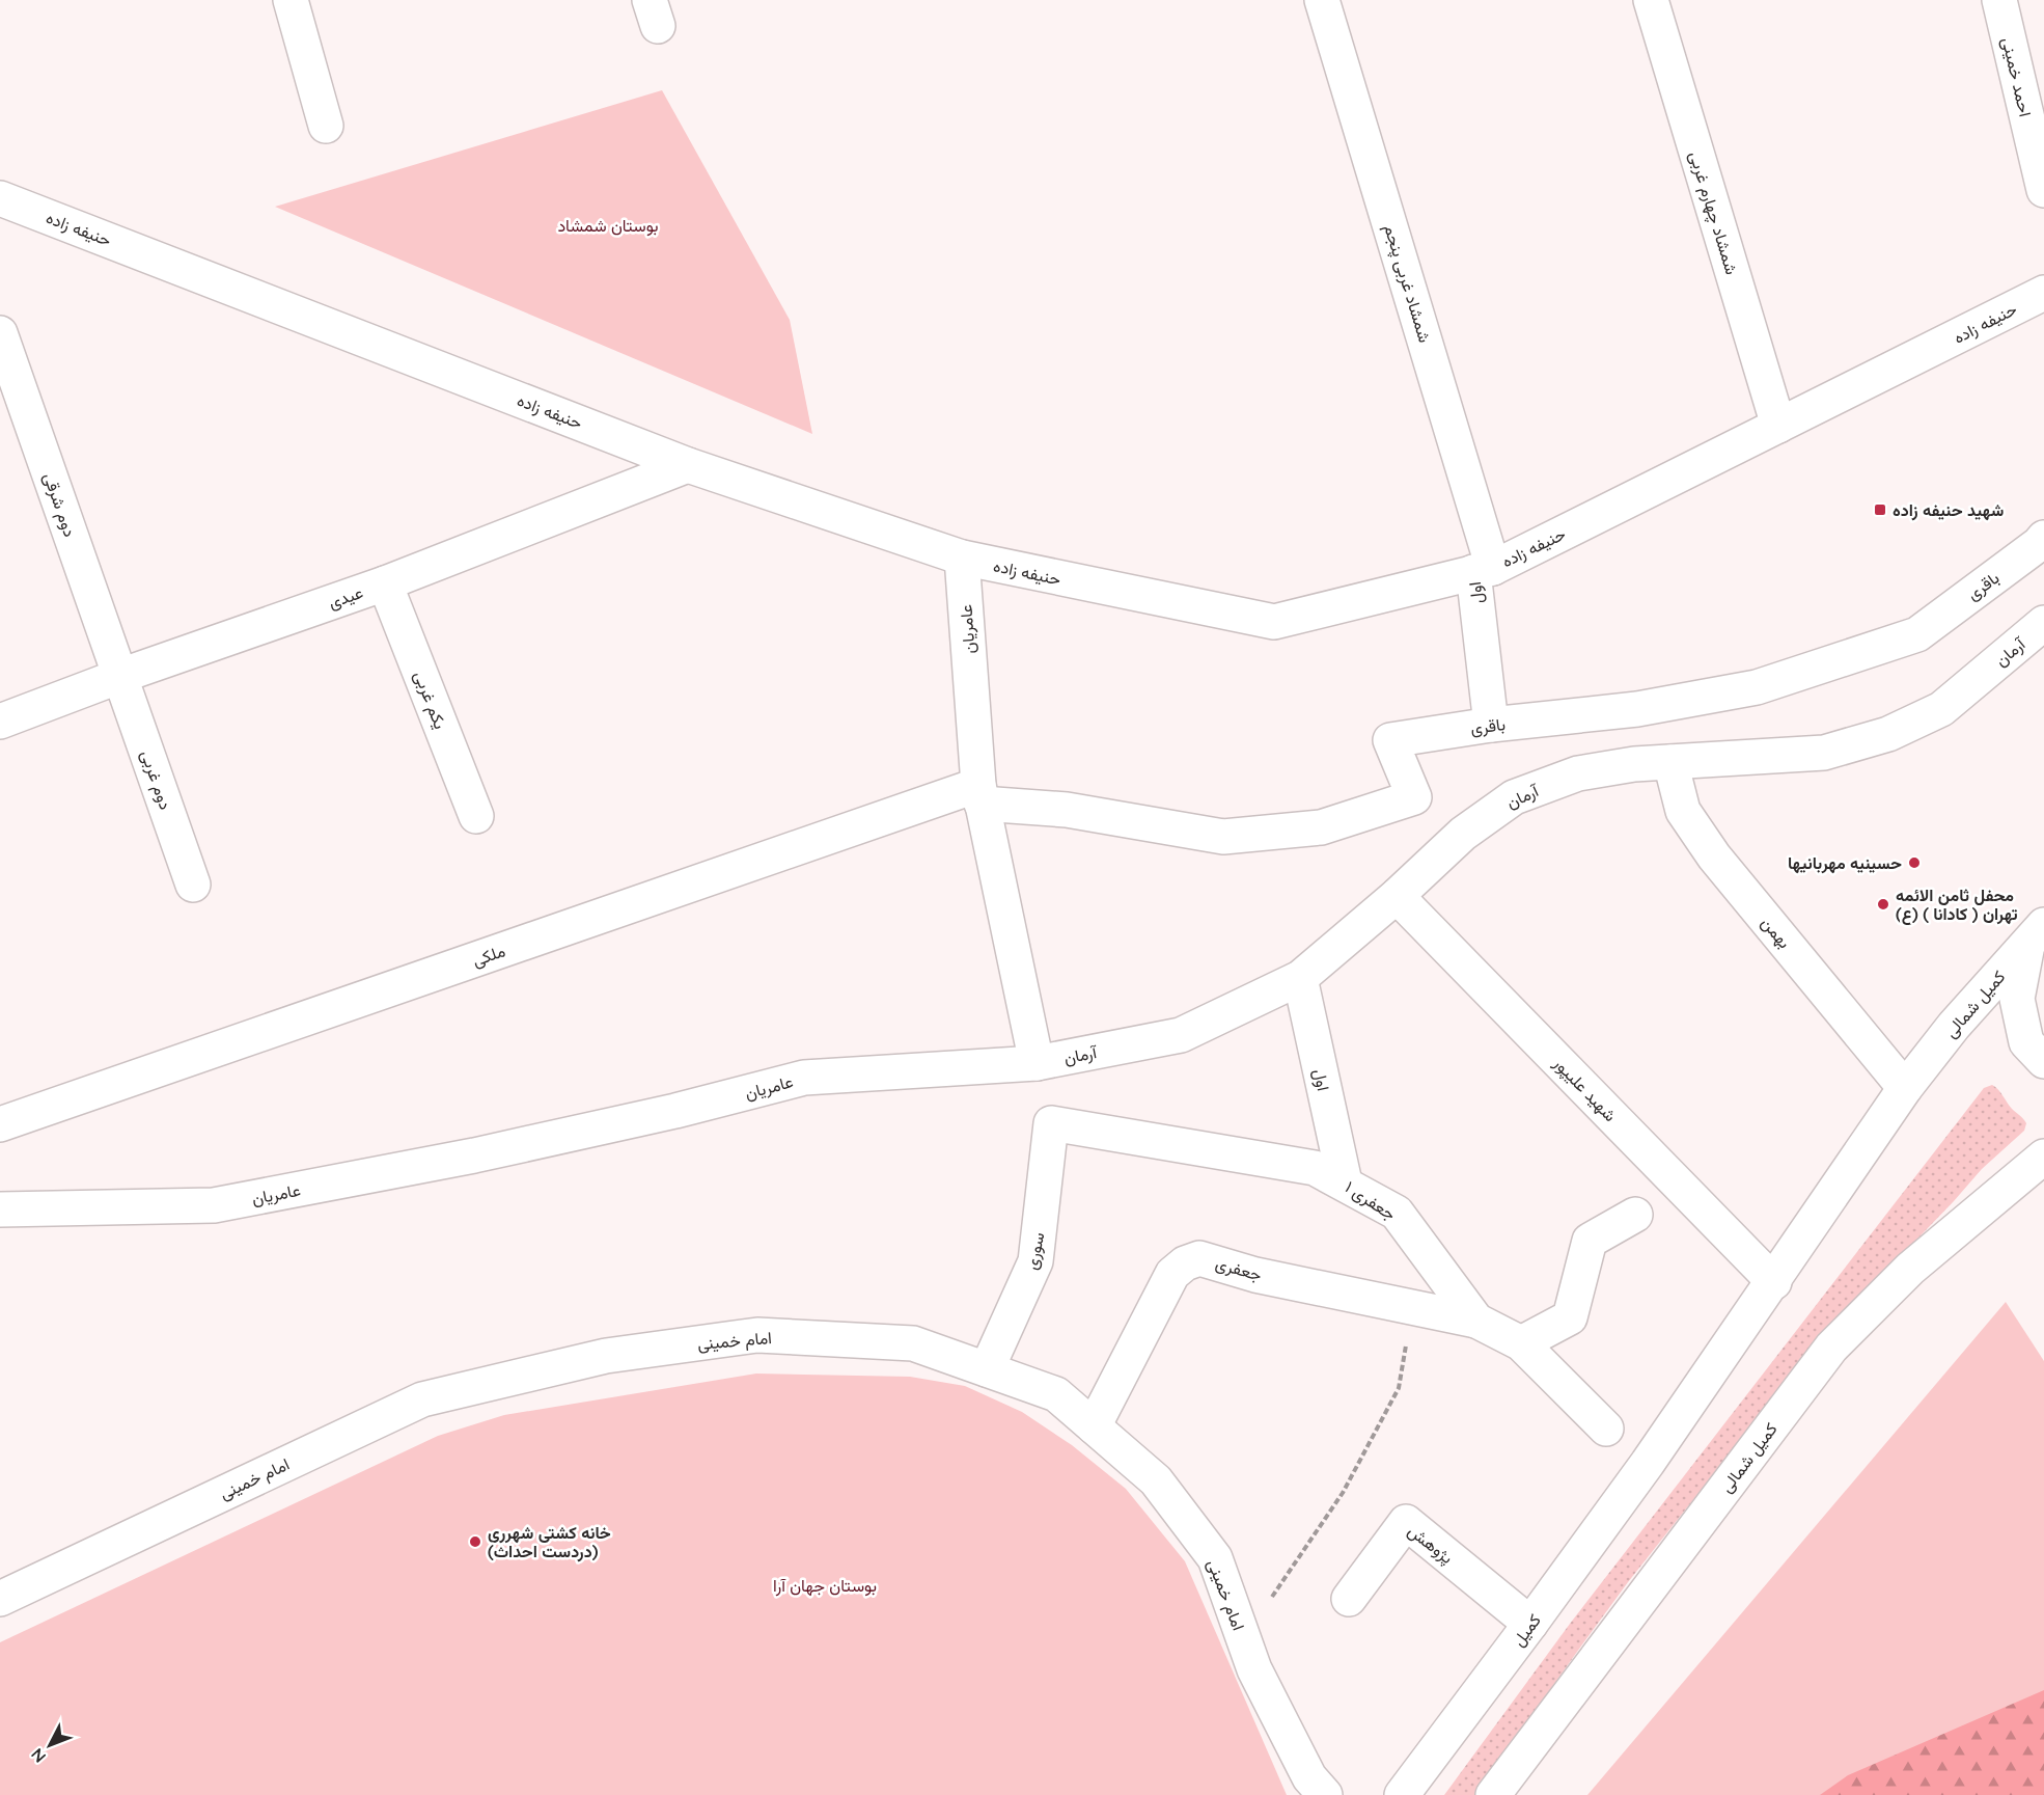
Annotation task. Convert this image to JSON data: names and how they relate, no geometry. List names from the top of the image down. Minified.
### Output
{"streets":{"street":["احمد خمینی","شمشاد چهارم غربی","حنیفه زاده","شمشاد غربی پنجم","دوم شرقی","باقری","اول","عیدی","عامریان","آرمان","یکم غربی","دوم غربی","بهمن","ملکی","کمیل شمالی","شهید علیپور","جعفری ۱","سوری","جعفری","امام خمینی","پژوهش","کمیل"]},"crossings":[["شمشاد چهارم غربی","حنیفه زاده"],["حنیفه زاده","شمشاد غربی پنجم"],["حنیفه زاده","اول"],["حنیفه زاده","عیدی"],["حنیفه زاده","عامریان"],["شمشاد غربی پنجم","اول"],["دوم شرقی","عیدی"],["دوم شرقی","دوم غربی"],["باقری","اول"],["باقری","عامریان"],["باقری","ملکی"],["اول","آرمان"],["اول","جعفری ۱"],["عیدی","یکم غربی"],["عیدی","دوم غربی"],["عامریان","آرمان"],["عامریان","ملکی"],["آرمان","بهمن"],["آرمان","شهید علیپور"],["بهمن","کمیل شمالی"],["کمیل شمالی","شهید علیپور"],["کمیل شمالی","کمیل"],["جعفری ۱","سوری"],["جعفری ۱","جعفری"],["سوری","امام خمینی"],["جعفری","امام خمینی"],["پژوهش","کمیل"]],"parks":["بوستان شمشاد","بوستان جهان آرا"],"places":{"transit":["شهید حنیفه زاده"],"other":["حسینیه مهربانیها","محفل ثامن الائمه (ع) تهران ( کادانا )","خانه کشتی شهرری (دردست احداث)"]},"north":"bottom left"}
